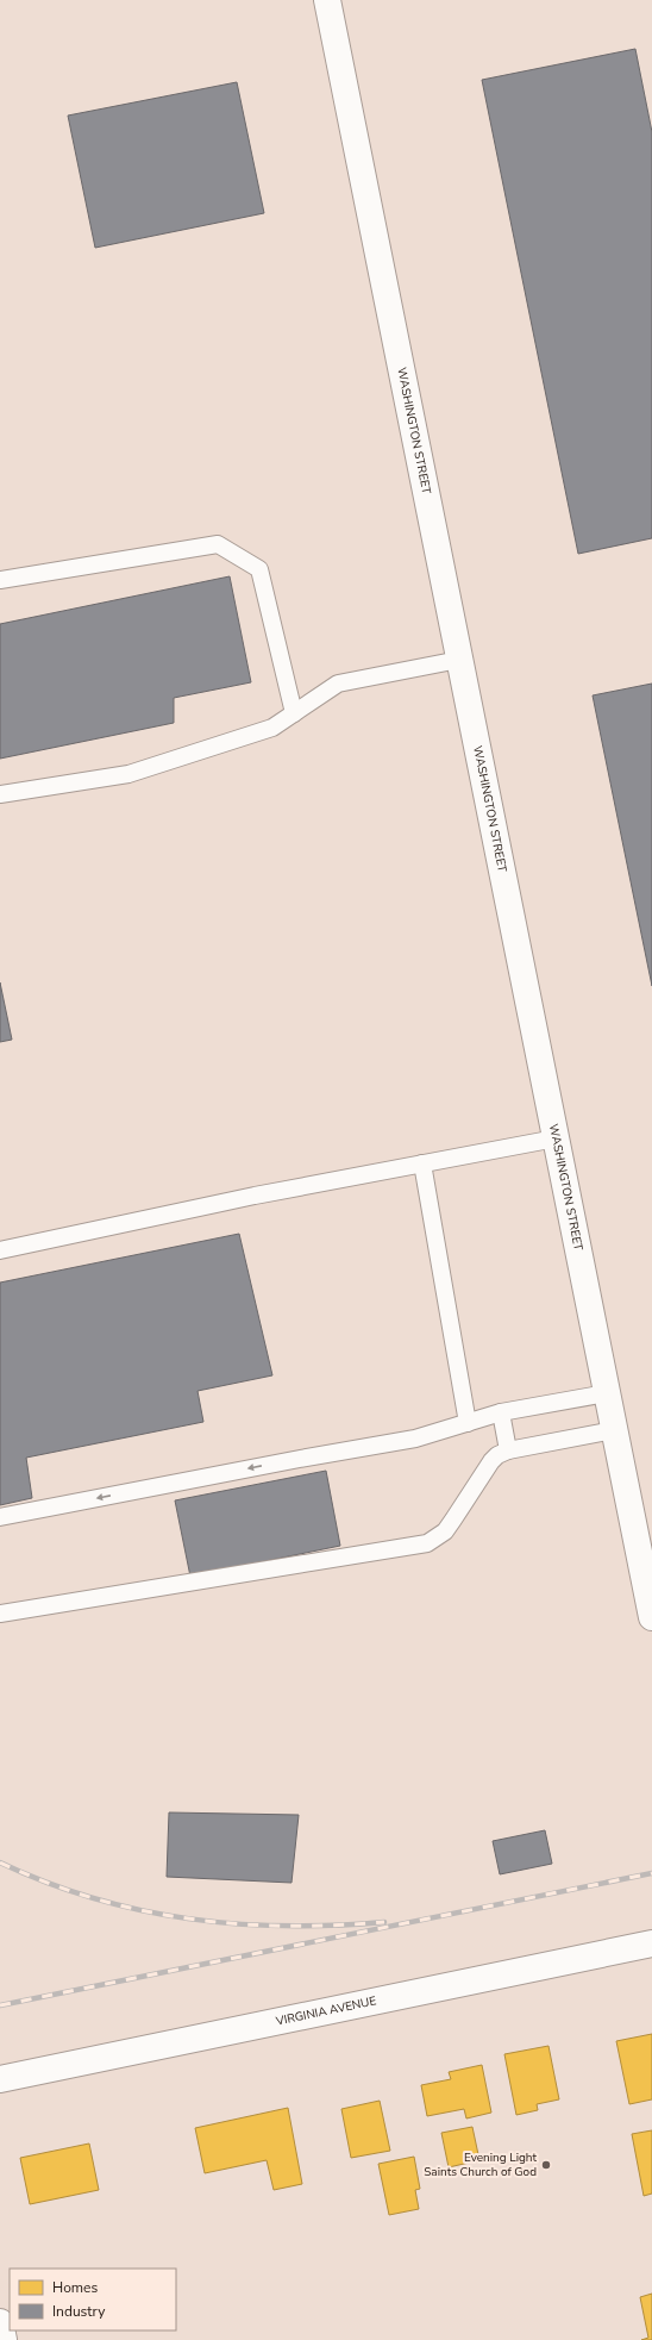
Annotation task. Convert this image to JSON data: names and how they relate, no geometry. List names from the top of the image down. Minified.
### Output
{"streets":{"street":["WASHINGTON STREET","VIRGINIA AVENUE"]},"places":["Evening Light Saints Church of God"],"legend":["Homes","Industry"]}
